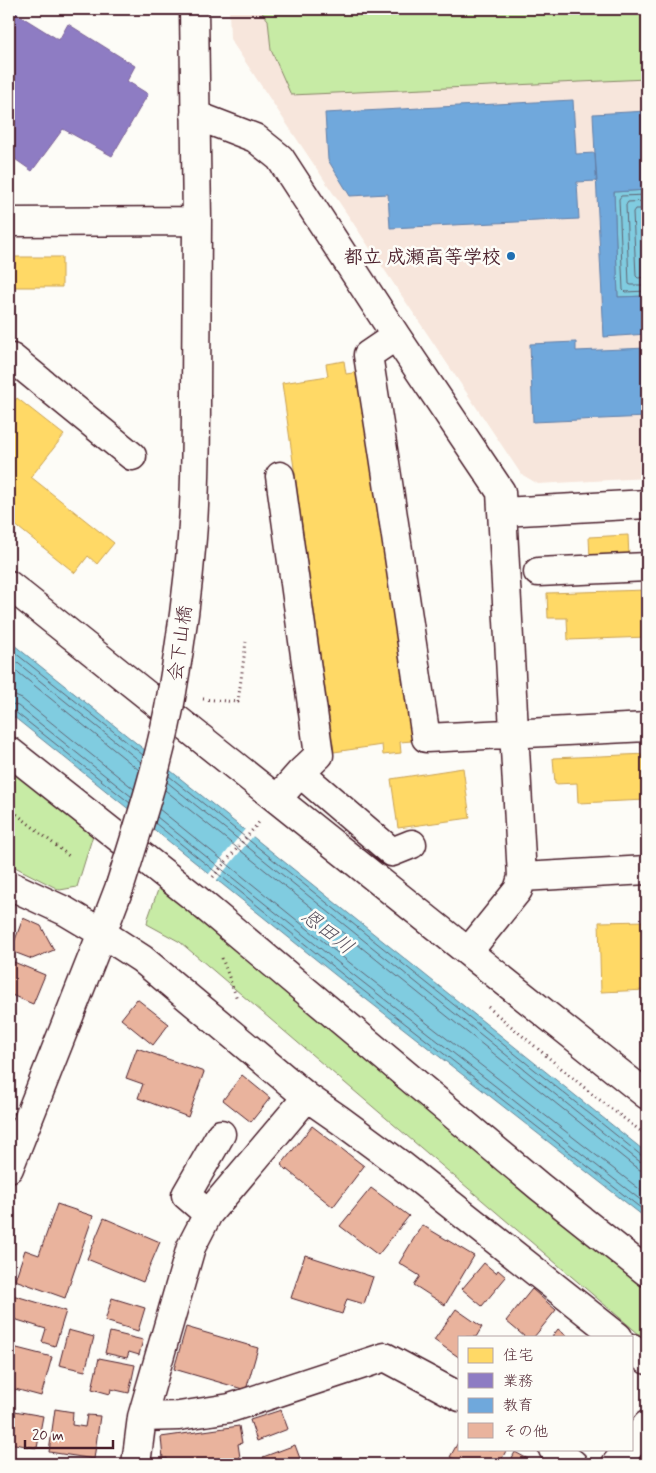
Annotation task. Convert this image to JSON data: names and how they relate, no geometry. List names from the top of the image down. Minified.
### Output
{"streets":{"street":["会下山橋"]},"water":["恩田川"],"places":["都立 成瀬高等学校"],"legend":["住宅","業務","教育","その他"],"scale_bar":"20 m"}
